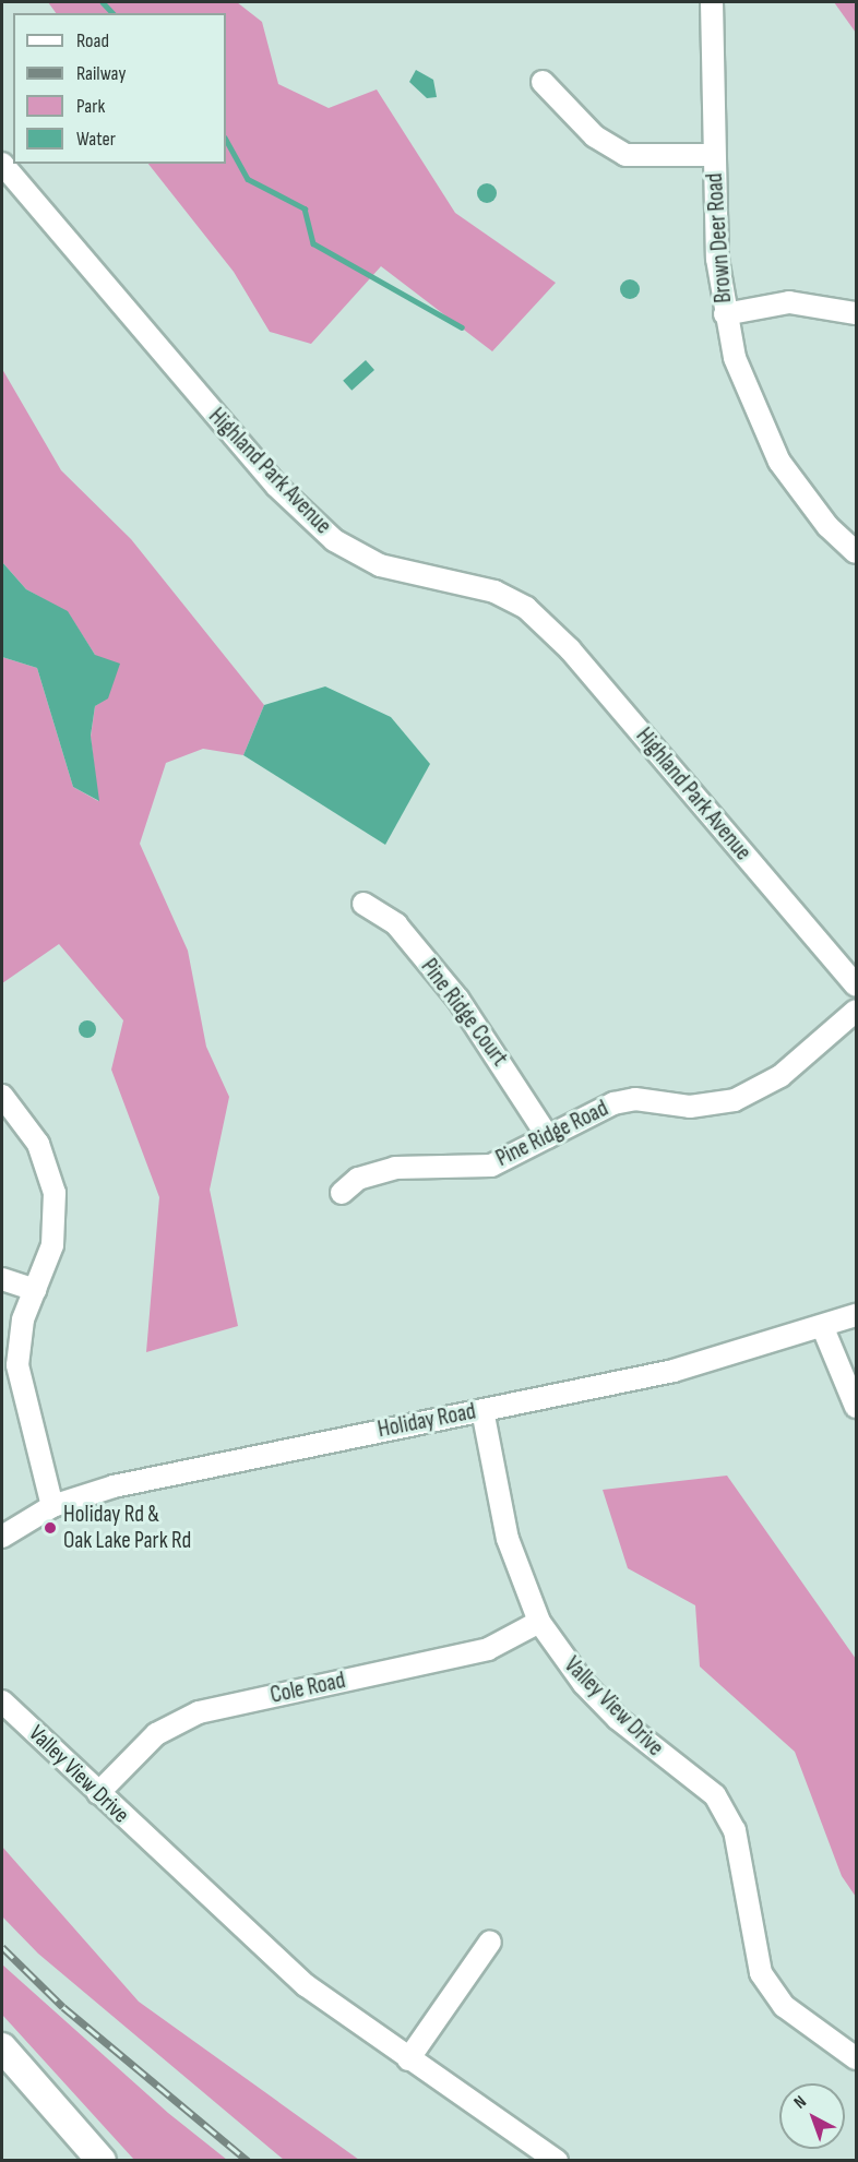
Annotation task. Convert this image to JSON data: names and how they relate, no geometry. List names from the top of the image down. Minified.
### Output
{"streets":{"street":["Brown Deer Road","Highland Park Avenue","Pine Ridge Court","Pine Ridge Road","Holiday Road","Cole Road","Valley View Drive"]},"crossings":[["Pine Ridge Court","Pine Ridge Road"],["Holiday Road","Valley View Drive"],["Cole Road","Valley View Drive"]],"places":["Holiday Rd & Oak Lake Park Rd"],"legend":["Road","Railway","Park","Water"],"north":"top left"}
